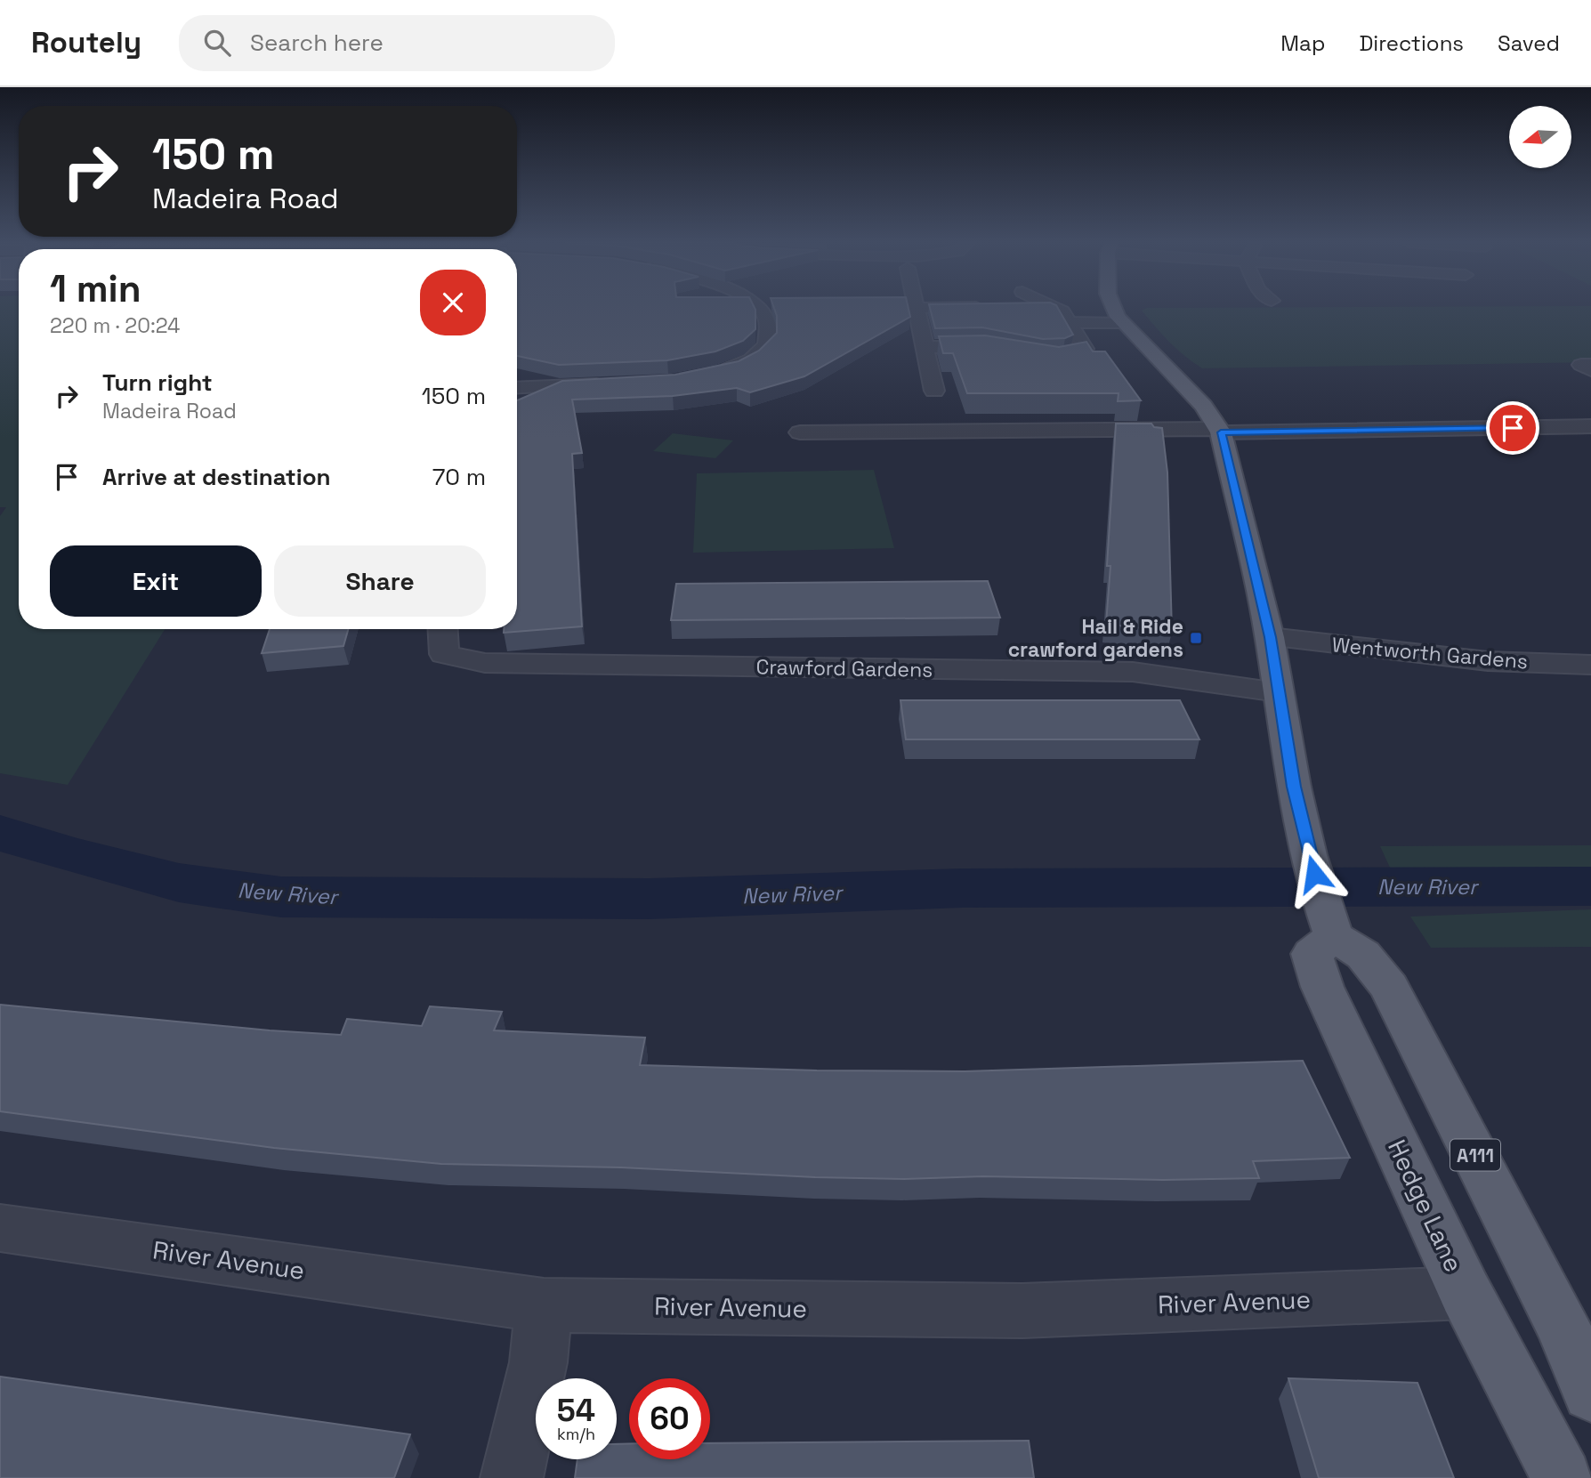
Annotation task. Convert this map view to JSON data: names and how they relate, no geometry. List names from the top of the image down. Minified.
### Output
{"streets":{"main road":["A111","Hedge Lane"],"street":["Wentworth Gardens","Crawford Gardens","River Avenue"]},"crossings":[["A111","Hedge Lane"],["Hedge Lane","River Avenue"]],"water":["New River"],"places":{"transit":["Hail & Ride crawford gardens"]},"north":"left","page":{"header":"Routely","search":"Search here","nav":["Map","Directions","Saved"],"turn":["150 m","Madeira Road"],"heading":["1 min","220 m · 20:24"],"list":[{"name":"Turn right","note":"Madeira Road","value":"150 m"},{"name":"Arrive at destination","value":"70 m"}],"buttons":["Exit","Share"],"speed":"54 km/h","limit":"60"}}
